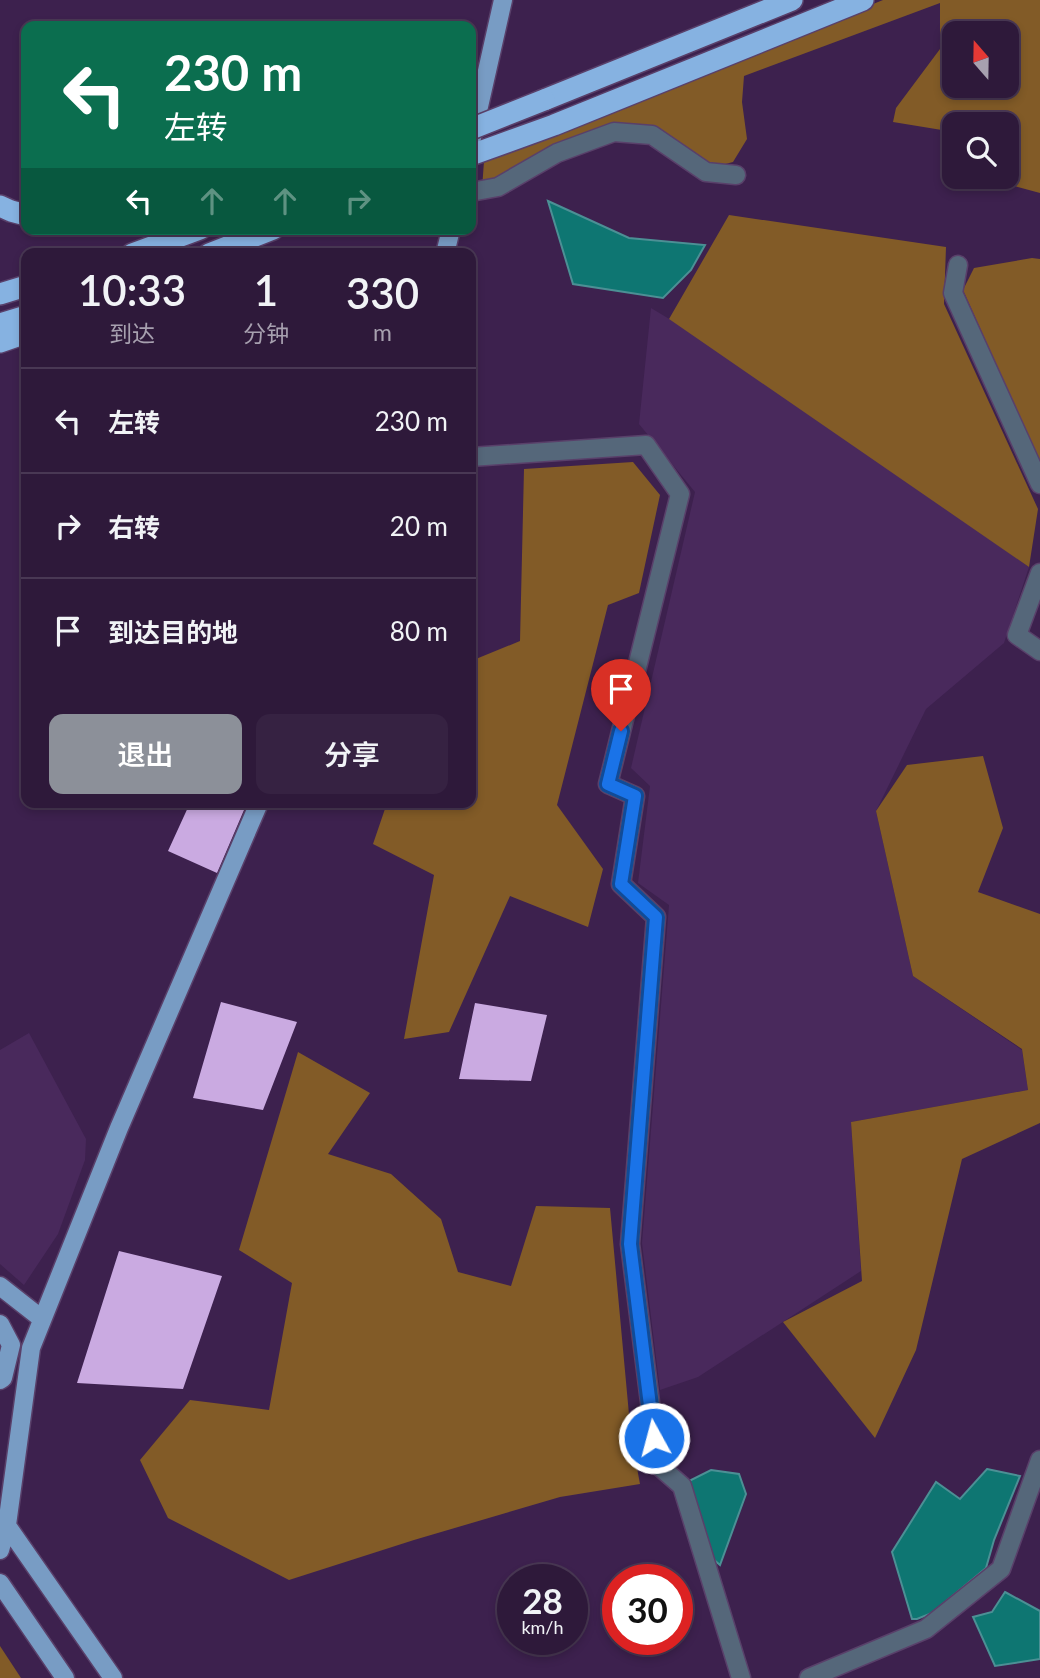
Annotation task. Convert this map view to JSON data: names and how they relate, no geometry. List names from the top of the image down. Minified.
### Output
{"north":"top","page":{"turn":["230 m","左转"],"eta":["10:33","到达","1","分钟","330","m"],"list":[{"name":"左转","value":"230 m"},{"name":"右转","value":"20 m"},{"name":"到达目的地","value":"80 m"}],"buttons":["退出","分享"],"speed":"28 km/h","limit":"30"}}
